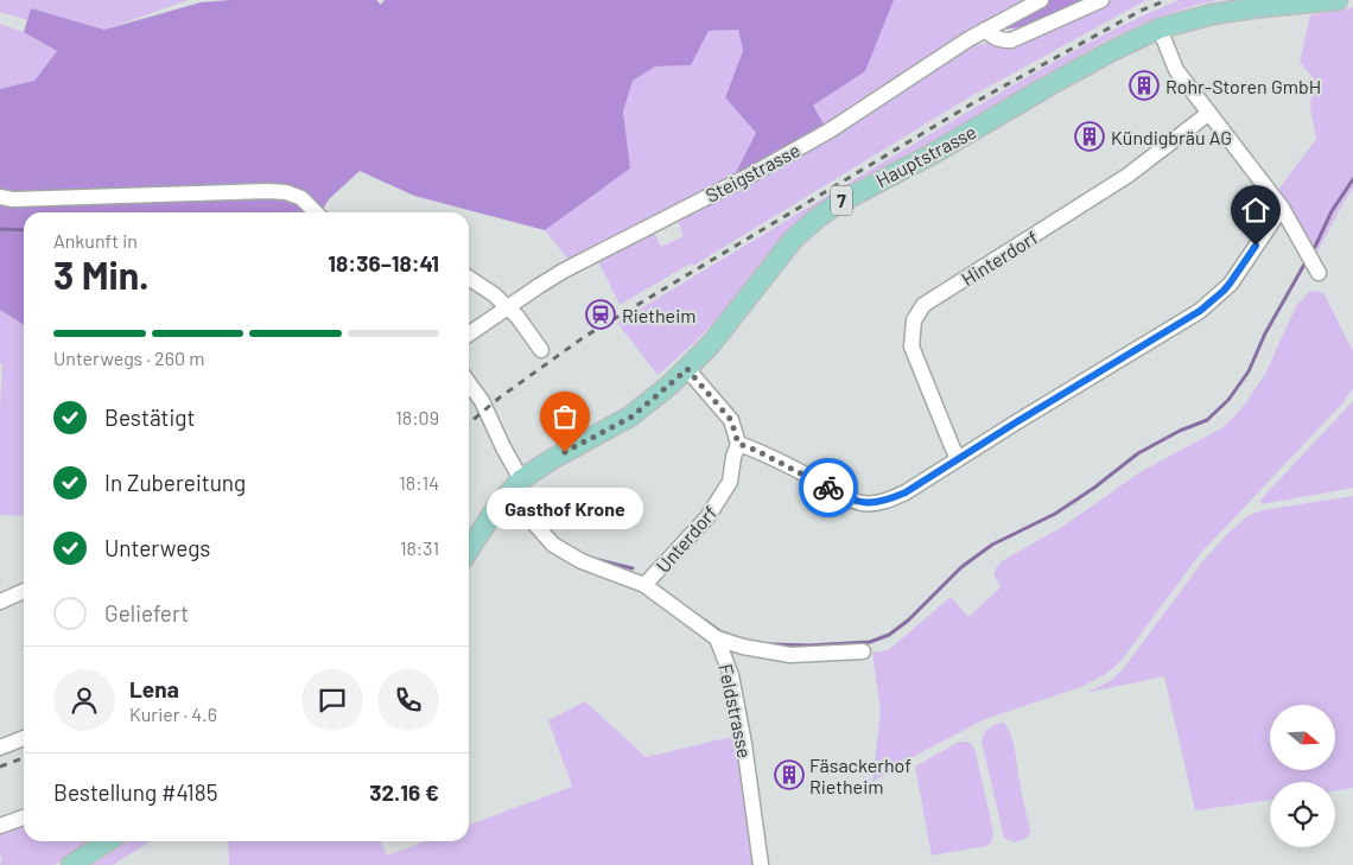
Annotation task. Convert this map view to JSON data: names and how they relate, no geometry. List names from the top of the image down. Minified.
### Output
{"streets":{"main road":["Hauptstrasse","7"],"street":["Steigstrasse","Hinterdorf","Unterdorf","Feldstrasse"]},"crossings":[["Hauptstrasse","Feldstrasse"],["Unterdorf","Feldstrasse"]],"places":{"building":["Rohr-Storen GmbH","Kündigbräu AG","Fäsackerhof Rietheim"],"station":["Rietheim"],"other":["Gasthof Krone"]},"north":"right","page":{"heading":["3 Min.","Ankunft in","18:36–18:41"],"panel":["Lena","Kurier · 4.6","Bestellung #4185","32.16 €"],"bar":"Unterwegs · 260 m","list":[["Bestätigt","18:09"],["In Zubereitung","18:14"],["Unterwegs","18:31"],"Geliefert"],"bubble":"Gasthof Krone"}}
